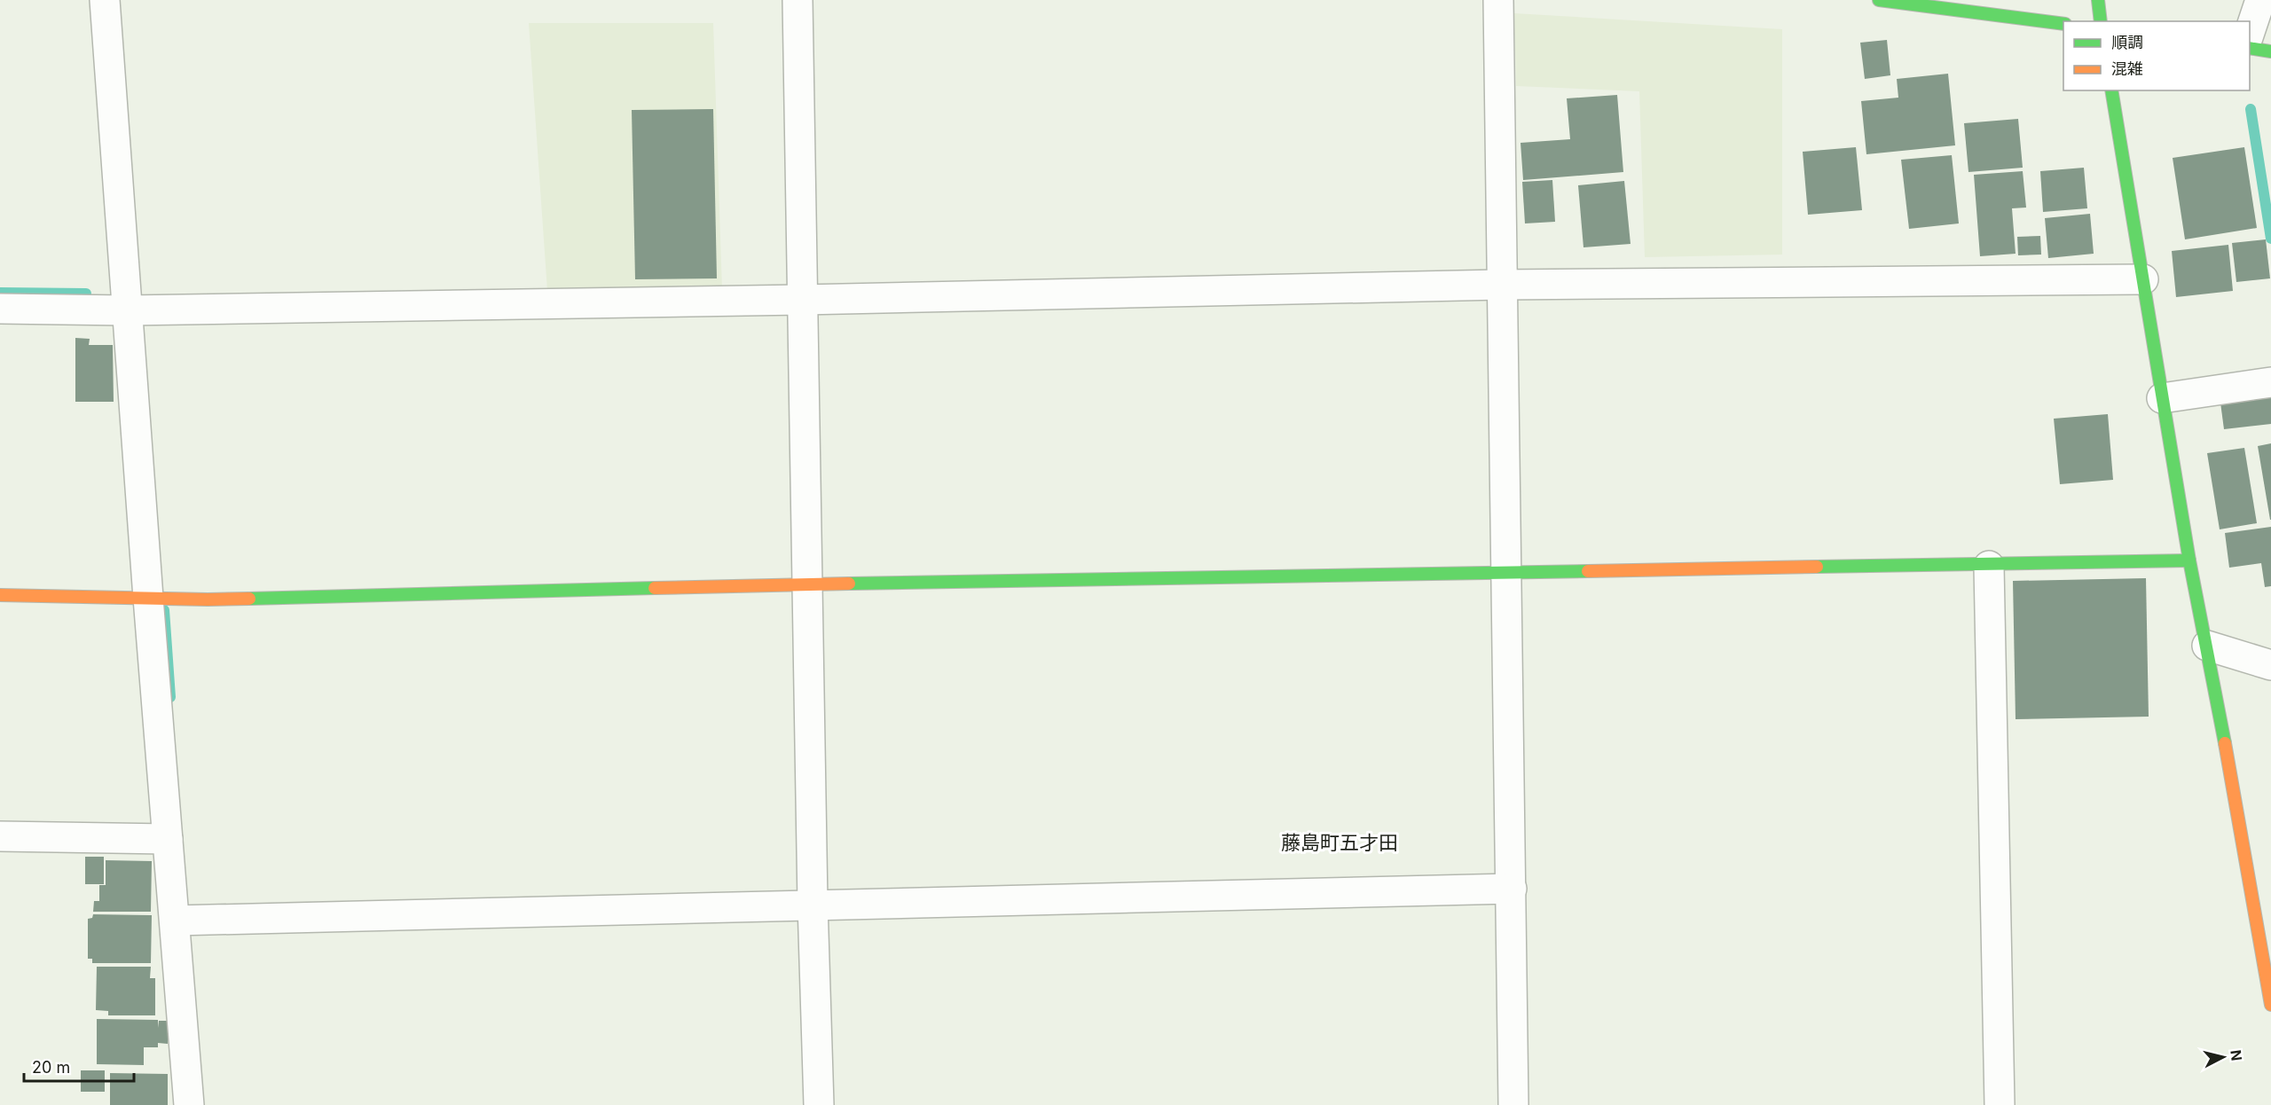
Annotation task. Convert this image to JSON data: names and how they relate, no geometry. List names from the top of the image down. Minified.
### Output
{"districts":["藤島町五才田"],"legend":["順調","混雑"],"scale_bar":"20 m","north":"right"}
